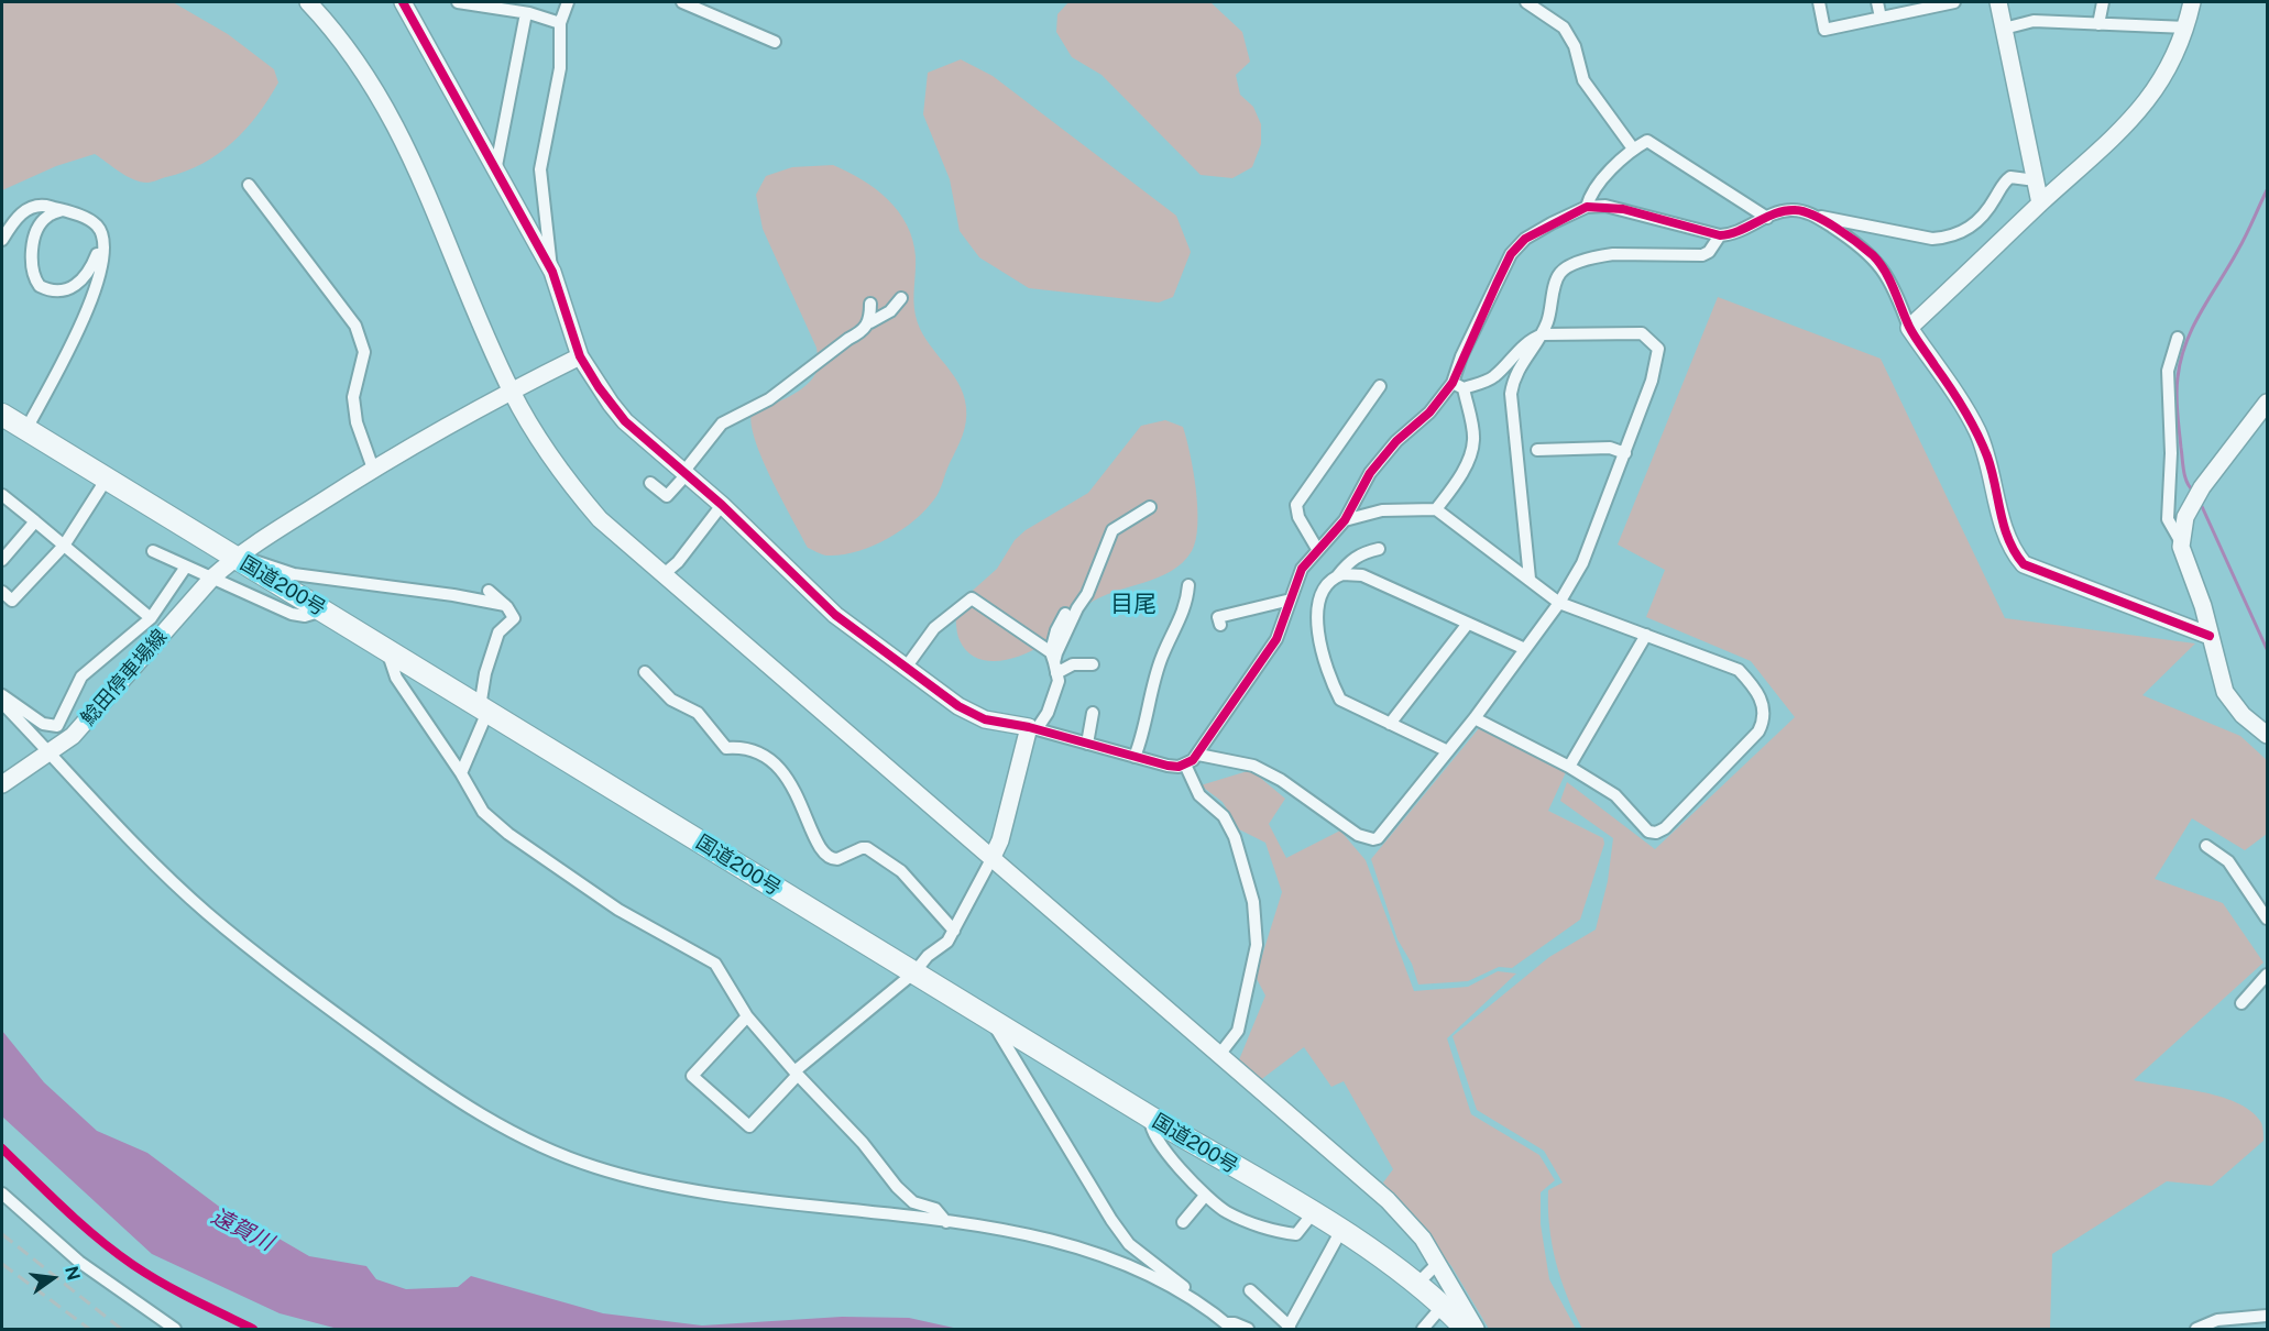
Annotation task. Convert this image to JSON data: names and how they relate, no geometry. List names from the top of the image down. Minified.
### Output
{"streets":{"highway":["国道200号"],"street":["鯰田停車場線"]},"crossings":[["国道200号","鯰田停車場線"]],"districts":["目尾"],"water":["遠賀川"],"north":"right"}
